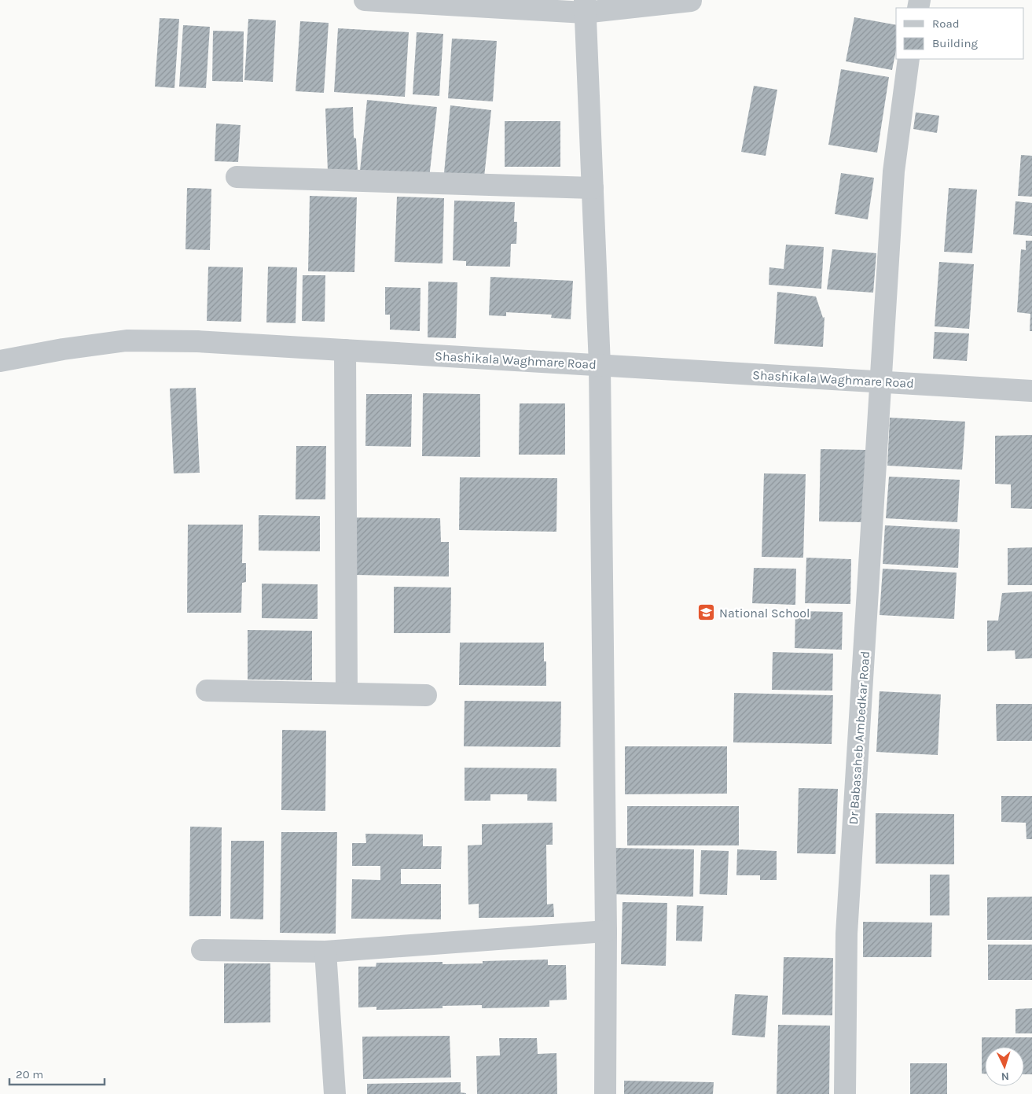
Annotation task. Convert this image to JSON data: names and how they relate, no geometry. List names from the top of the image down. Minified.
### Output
{"streets":{"street":["Shashikala Waghmare Road","Dr Babasaheb Ambedkar Road"]},"crossings":[["Shashikala Waghmare Road","Dr Babasaheb Ambedkar Road"]],"places":{"school or university":["National School"]},"legend":["Road","Building"],"scale_bar":"20 m","north":"bottom"}
